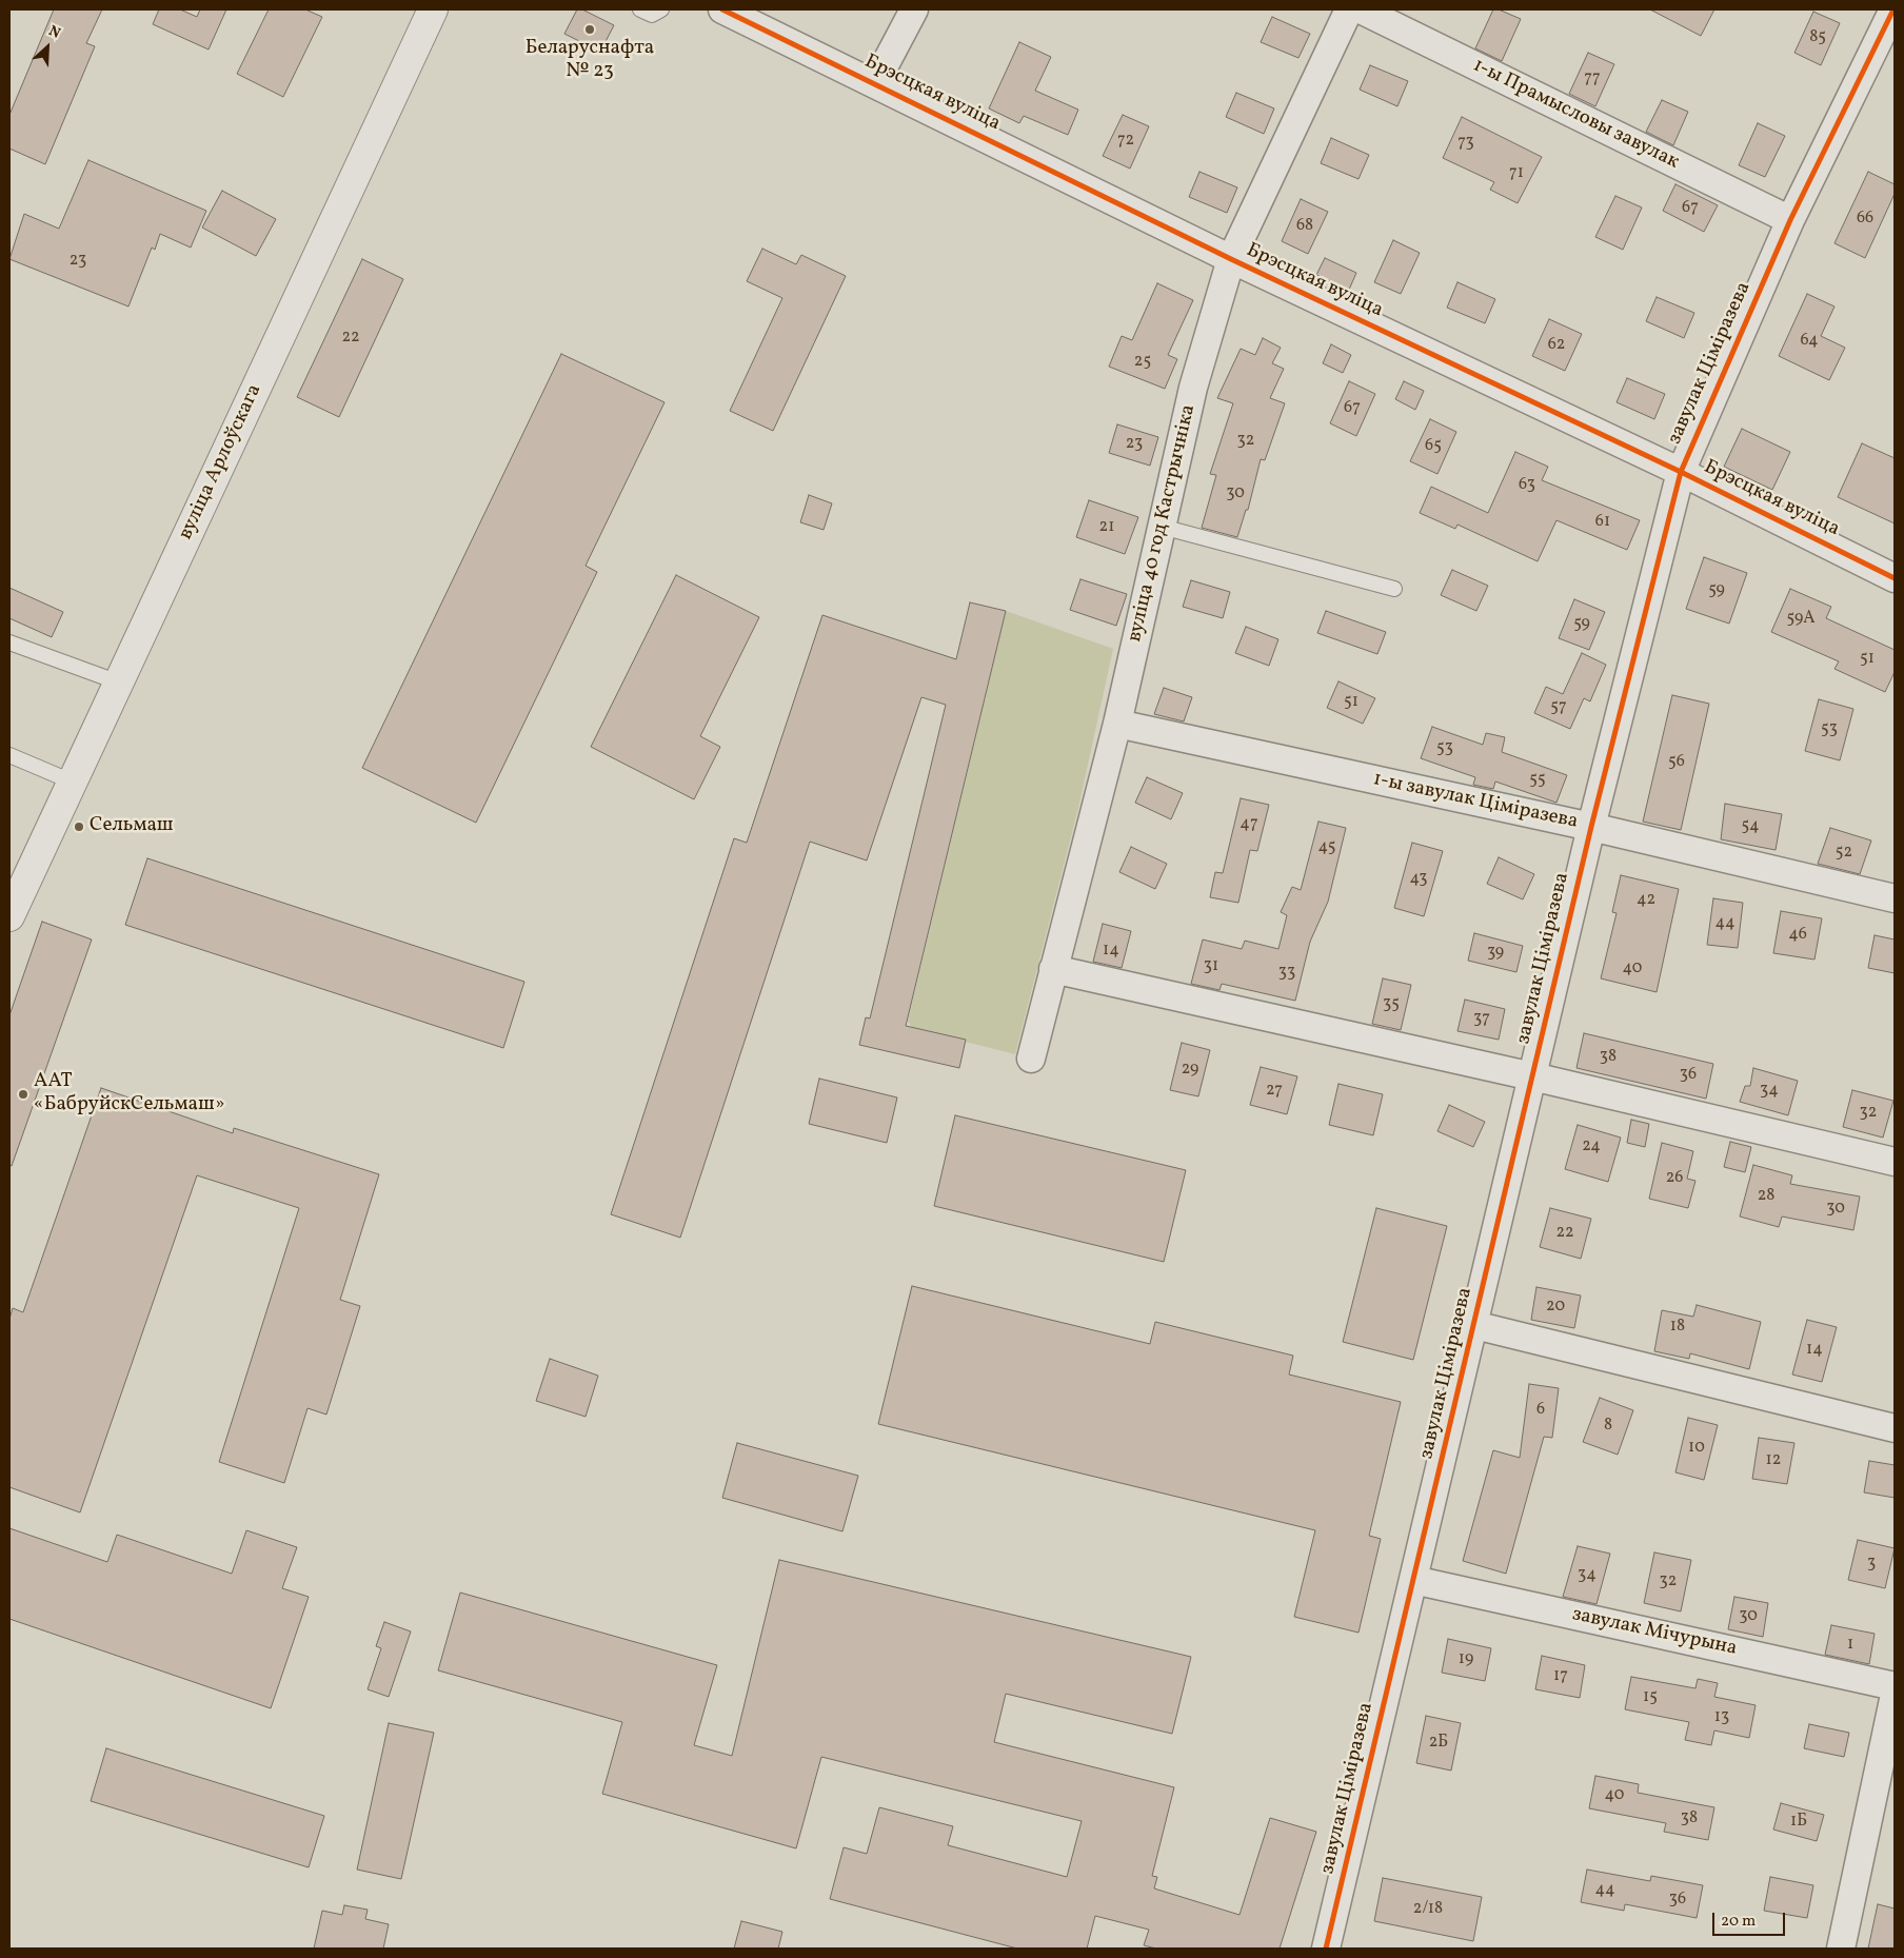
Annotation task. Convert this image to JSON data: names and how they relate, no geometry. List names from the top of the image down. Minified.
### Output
{"streets":{"street":["Брэсцкая вуліца","1-ы Прамысловы завулак","завулак Ціміразева","вуліца Арлоўскага","вуліца 40 год Кастрычніка","1-ы завулак Ціміразева","завулак Мічурына"]},"crossings":[["Брэсцкая вуліца","завулак Ціміразева"],["Брэсцкая вуліца","вуліца 40 год Кастрычніка"],["1-ы Прамысловы завулак","завулак Ціміразева"],["завулак Ціміразева","1-ы завулак Ціміразева"],["завулак Ціміразева","завулак Мічурына"],["вуліца 40 год Кастрычніка","1-ы завулак Ціміразева"]],"places":["Беларуснафта № 23","Сельмаш","ААТ «БабруйскСельмаш»"],"house_numbers":["85","77","72","73","71","67","66","68","23","22","64","62","25","67","32","23","65","63","30","61","21","59","59А","59","51","51","57","53","53","56","55","47","54","45","52","43","42","44","46","14","39","31","40","33","35","37","38","29","36","27","34","32","24","26","28","30","22","20","18","14","6","8","10","12","3","34","32","30","1","19","17","15","13","2Б","40","38","1Б","44","36","2/18"],"scale_bar":"20 m","north":"top right"}
